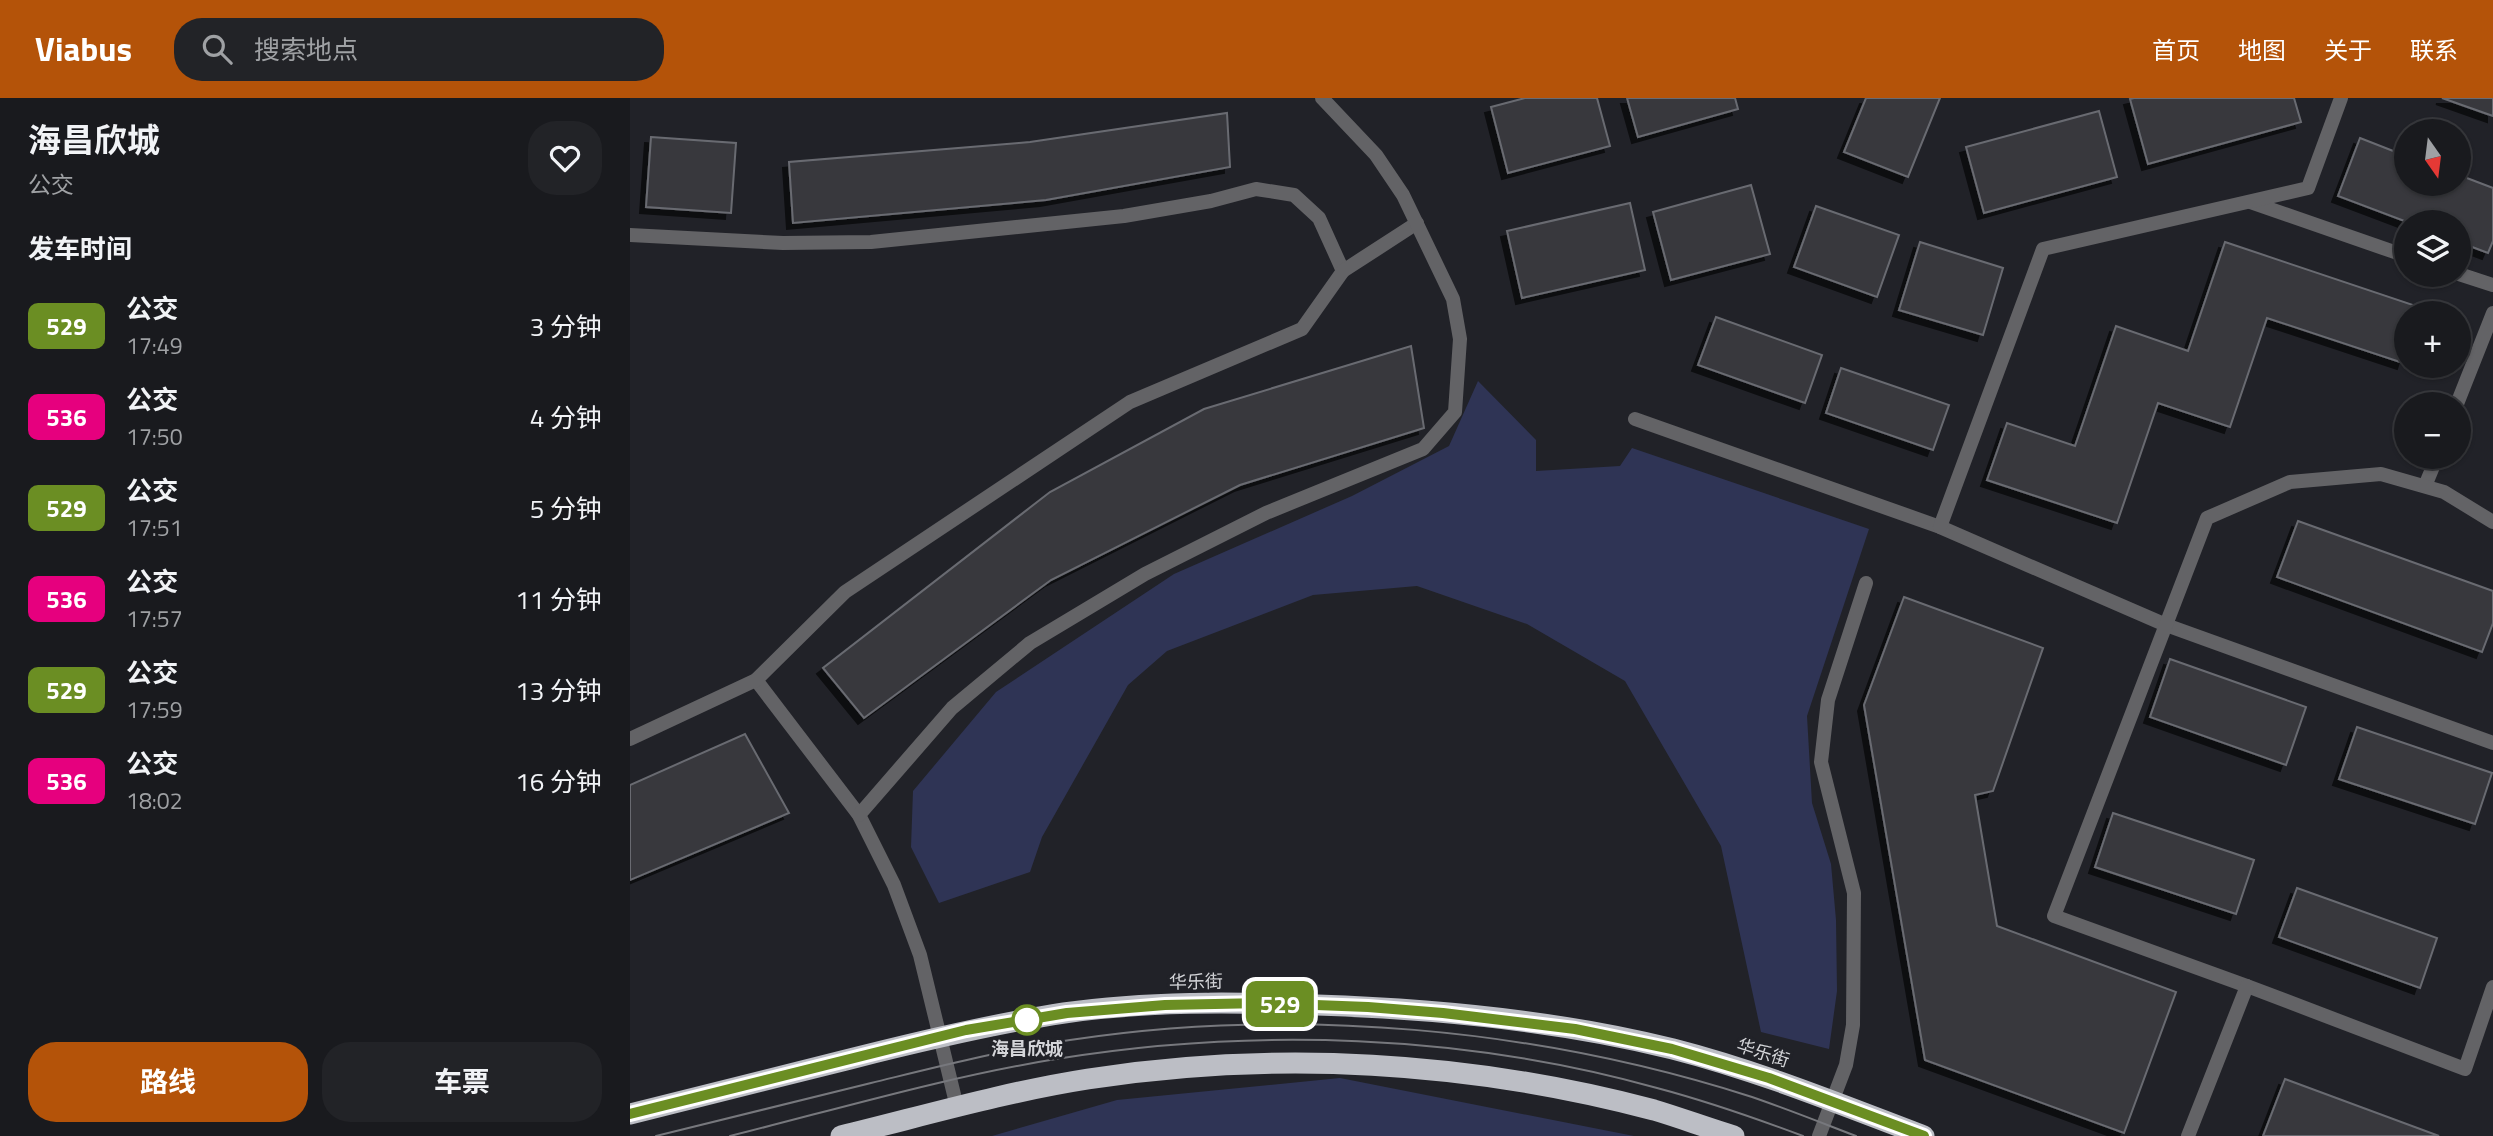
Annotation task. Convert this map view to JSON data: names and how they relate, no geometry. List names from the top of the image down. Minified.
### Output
{"streets":{"highway":["华乐街"]},"places":["海昌欣城"],"lines":["bus line 529"],"north":"bottom","page":{"header":"Viabus","search":"搜索地点","nav":["首页","地图","关于","联系"],"heading":[["海昌欣城","公交"],"发车时间"],"on_map":"529","map_buttons":["+","−"],"list":[{"mark":"529","name":"公交","note":"17:49","value":"3 分钟"},{"mark":"536","name":"公交","note":"17:50","value":"4 分钟"},{"mark":"529","name":"公交","note":"17:51","value":"5 分钟"},{"mark":"536","name":"公交","note":"17:57","value":"11 分钟"},{"mark":"529","name":"公交","note":"17:59","value":"13 分钟"},{"mark":"536","name":"公交","note":"18:02","value":"16 分钟"}],"buttons":["路线","车票"]}}
